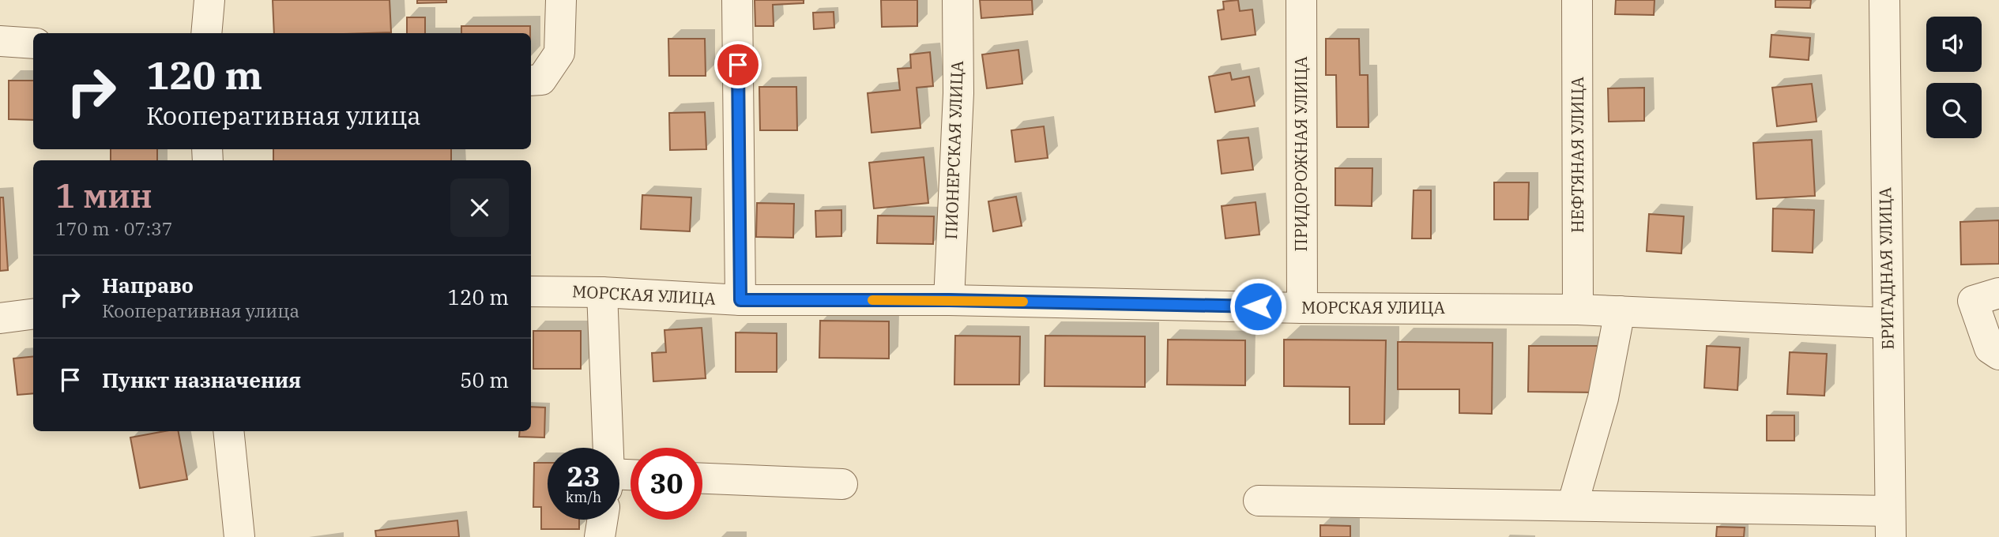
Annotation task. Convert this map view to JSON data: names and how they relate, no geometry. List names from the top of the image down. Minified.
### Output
{"streets":{"street":["ПИОНЕРСКАЯ УЛИЦА","ПРИДОРОЖНАЯ УЛИЦА","НЕФТЯНАЯ УЛИЦА","БРИГАДНАЯ УЛИЦА","МОРСКАЯ УЛИЦА"]},"crossings":[["ПИОНЕРСКАЯ УЛИЦА","МОРСКАЯ УЛИЦА"],["ПРИДОРОЖНАЯ УЛИЦА","МОРСКАЯ УЛИЦА"],["НЕФТЯНАЯ УЛИЦА","МОРСКАЯ УЛИЦА"],["БРИГАДНАЯ УЛИЦА","МОРСКАЯ УЛИЦА"]],"page":{"turn":["120 m","Кооперативная улица"],"heading":["1 мин","170 m · 07:37"],"list":[{"name":"Направо","note":"Кооперативная улица","value":"120 m"},{"name":"Пункт назначения","value":"50 m"}],"speed":"23 km/h","limit":"30"}}
